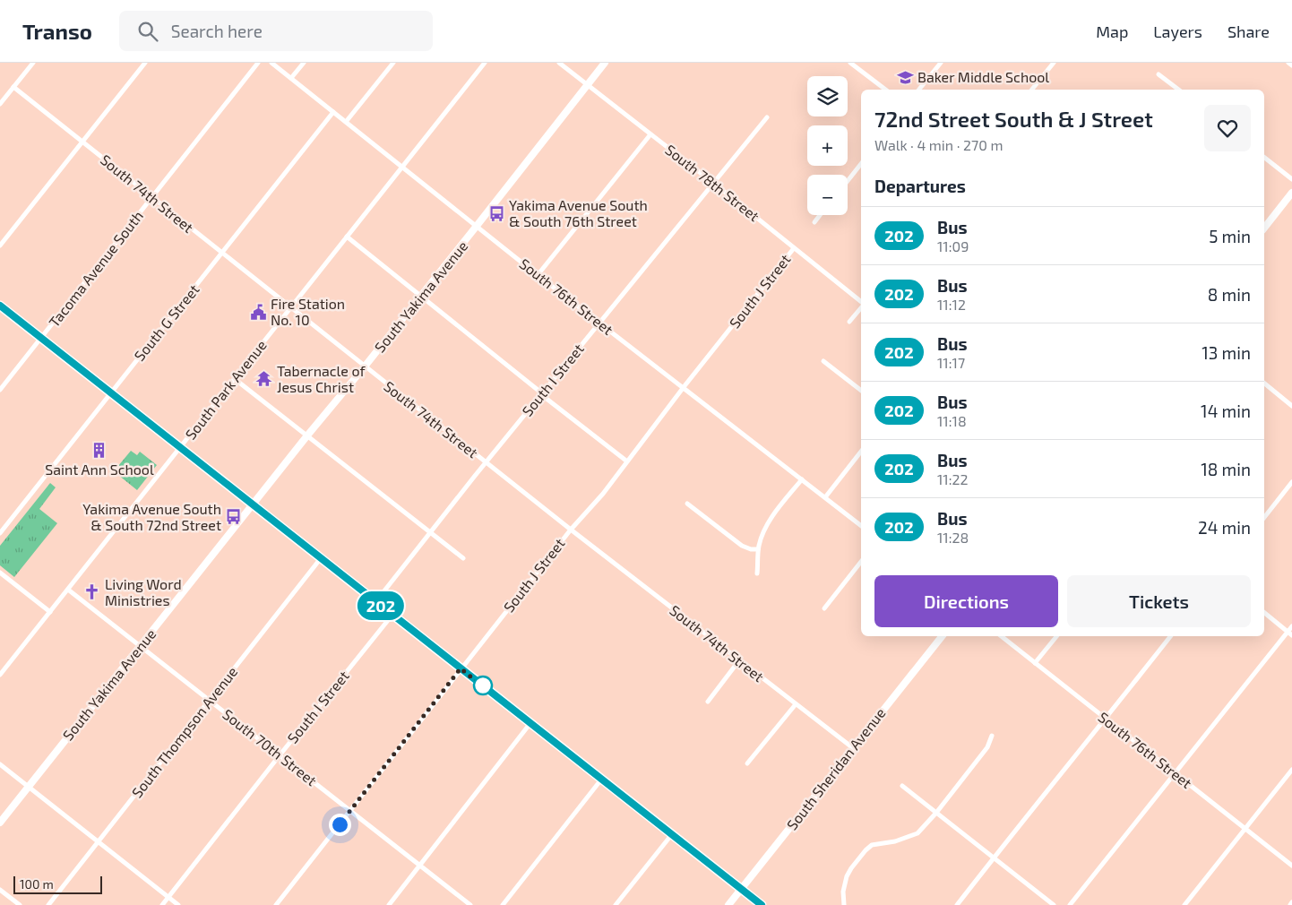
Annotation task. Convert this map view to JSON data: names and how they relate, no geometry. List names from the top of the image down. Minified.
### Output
{"streets":{"main road":["South Yakima Avenue","South Sheridan Avenue"],"street":["South 78th Street","South 74th Street","Tacoma Avenue South","South J Street","South 76th Street","South G Street","South I Street","South Park Avenue","South Thompson Avenue","South 70th Street"]},"crossings":[["South 78th Street","South J Street"],["South 78th Street","South Yakima Avenue"],["South 78th Street","South I Street"],["South 74th Street","Tacoma Avenue South"],["South 74th Street","South J Street"],["South 74th Street","South Yakima Avenue"],["South 74th Street","South G Street"],["South 74th Street","South I Street"],["South 74th Street","South Park Avenue"],["South 74th Street","South Sheridan Avenue"],["South J Street","South 76th Street"],["South J Street","South 70th Street"],["South Yakima Avenue","South 76th Street"],["South Yakima Avenue","South 70th Street"],["South 76th Street","South G Street"],["South 76th Street","South I Street"],["South 76th Street","South Park Avenue"],["South I Street","South 70th Street"],["South Park Avenue","South 70th Street"],["South Thompson Avenue","South 70th Street"]],"places":{"school or university":["Baker Middle School"],"bus stop":["Yakima Avenue South & South 76th Street","Yakima Avenue South & South 72nd Street"],"public building":["Fire Station No. 10"],"temple":["Tabernacle of Jesus Christ"],"building":["Saint Ann School"],"church":["Living Word Ministries"]},"lines":["bus line 202"],"scale_bar":"100 m","page":{"header":"Transo","search":"Search here","nav":["Map","Layers","Share"],"on_map":"202","map_buttons":["+","−"],"heading":[["72nd Street South & J Street","Walk · 4 min · 270 m"],"Departures"],"list":[{"mark":"202","name":"Bus","note":"11:09","value":"5 min"},{"mark":"202","name":"Bus","note":"11:12","value":"8 min"},{"mark":"202","name":"Bus","note":"11:17","value":"13 min"},{"mark":"202","name":"Bus","note":"11:18","value":"14 min"},{"mark":"202","name":"Bus","note":"11:22","value":"18 min"},{"mark":"202","name":"Bus","note":"11:28","value":"24 min"}],"buttons":["Directions","Tickets"],"scale":"100 m"}}
